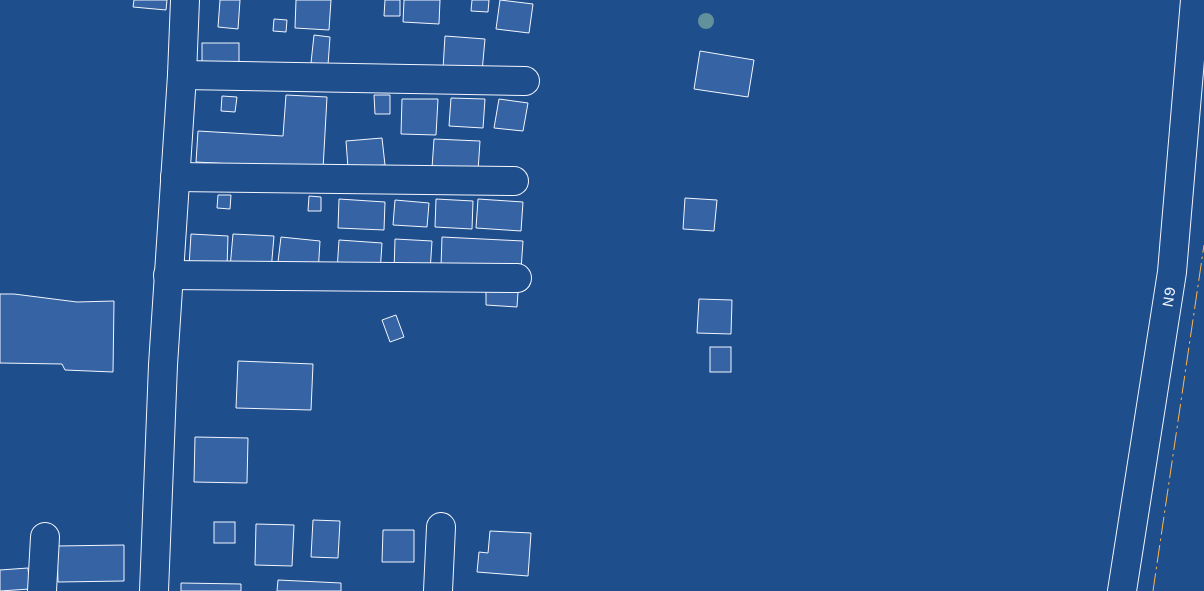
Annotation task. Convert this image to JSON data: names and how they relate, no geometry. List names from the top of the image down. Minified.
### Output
{"streets":{"street":["N9"]}}
